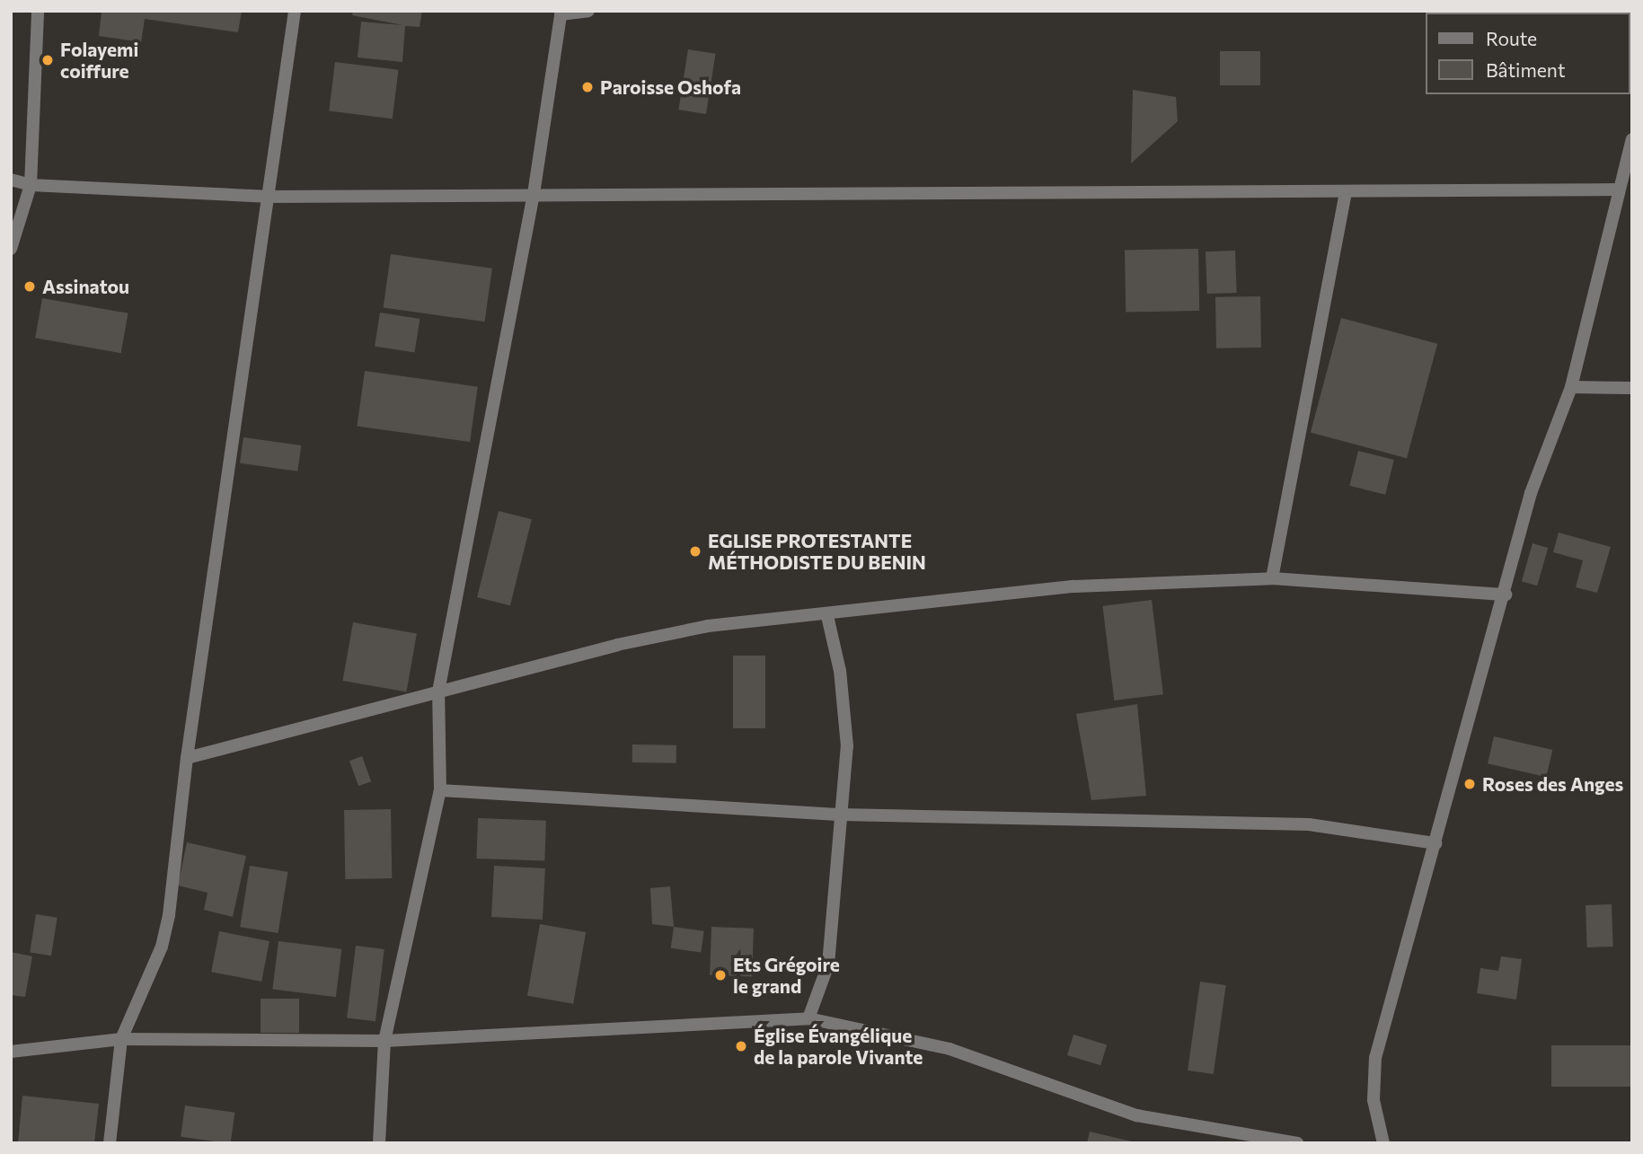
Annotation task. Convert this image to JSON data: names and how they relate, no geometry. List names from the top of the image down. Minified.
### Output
{"places":["Folayemi coiffure","Paroisse Oshofa","Assinatou","EGLISE PROTESTANTE MÉTHODISTE DU BENIN","Roses des Anges","Ets Grégoire le grand","Église Évangélique de la parole Vivante"],"legend":["Route","Bâtiment"]}
